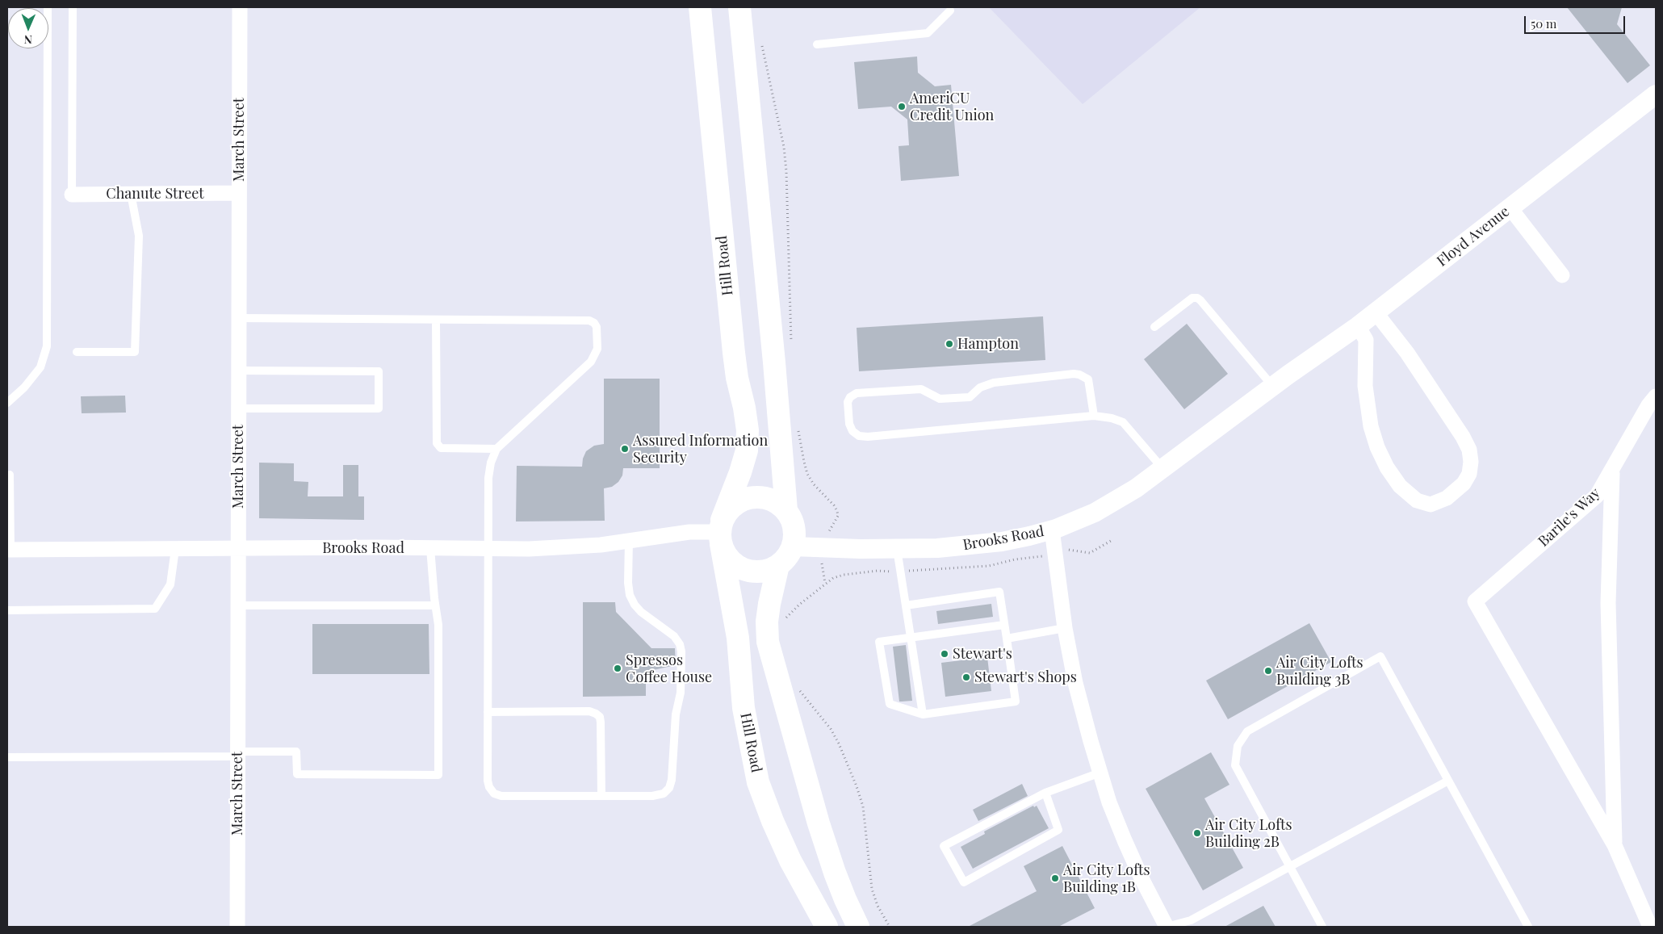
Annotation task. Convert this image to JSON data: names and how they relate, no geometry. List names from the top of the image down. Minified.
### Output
{"streets":{"main road":["Hill Road"],"street":["March Street","Chanute Street","Floyd Avenue","Barile's Way","Brooks Road"]},"crossings":[["March Street","Chanute Street"],["March Street","Brooks Road"],["Floyd Avenue","Brooks Road"],["Hill Road","Brooks Road"]],"places":["AmeriCU Credit Union","Hampton","Assured Information Security","Stewart's","Spressos Coffee House","Air City Lofts Building 3B","Stewart's Shops","Air City Lofts Building 2B","Air City Lofts Building 1B"],"scale_bar":"50 m","north":"bottom"}
